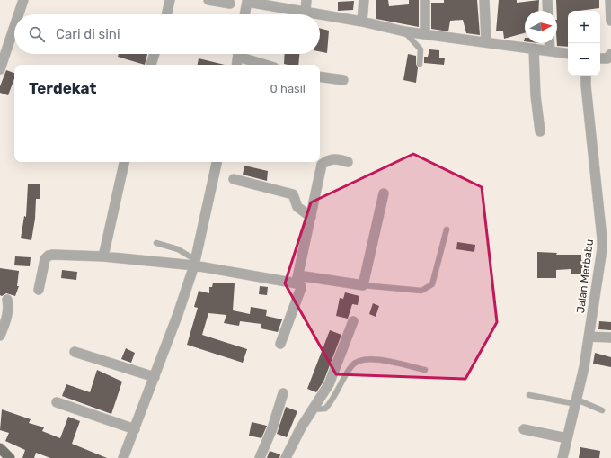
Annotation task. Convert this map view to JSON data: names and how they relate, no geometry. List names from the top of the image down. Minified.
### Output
{"streets":{"street":["Jalan Merbabu"]},"north":"right","page":{"map_buttons":["+","−"],"search":"Cari di sini","heading":["Terdekat","0 hasil"]}}
